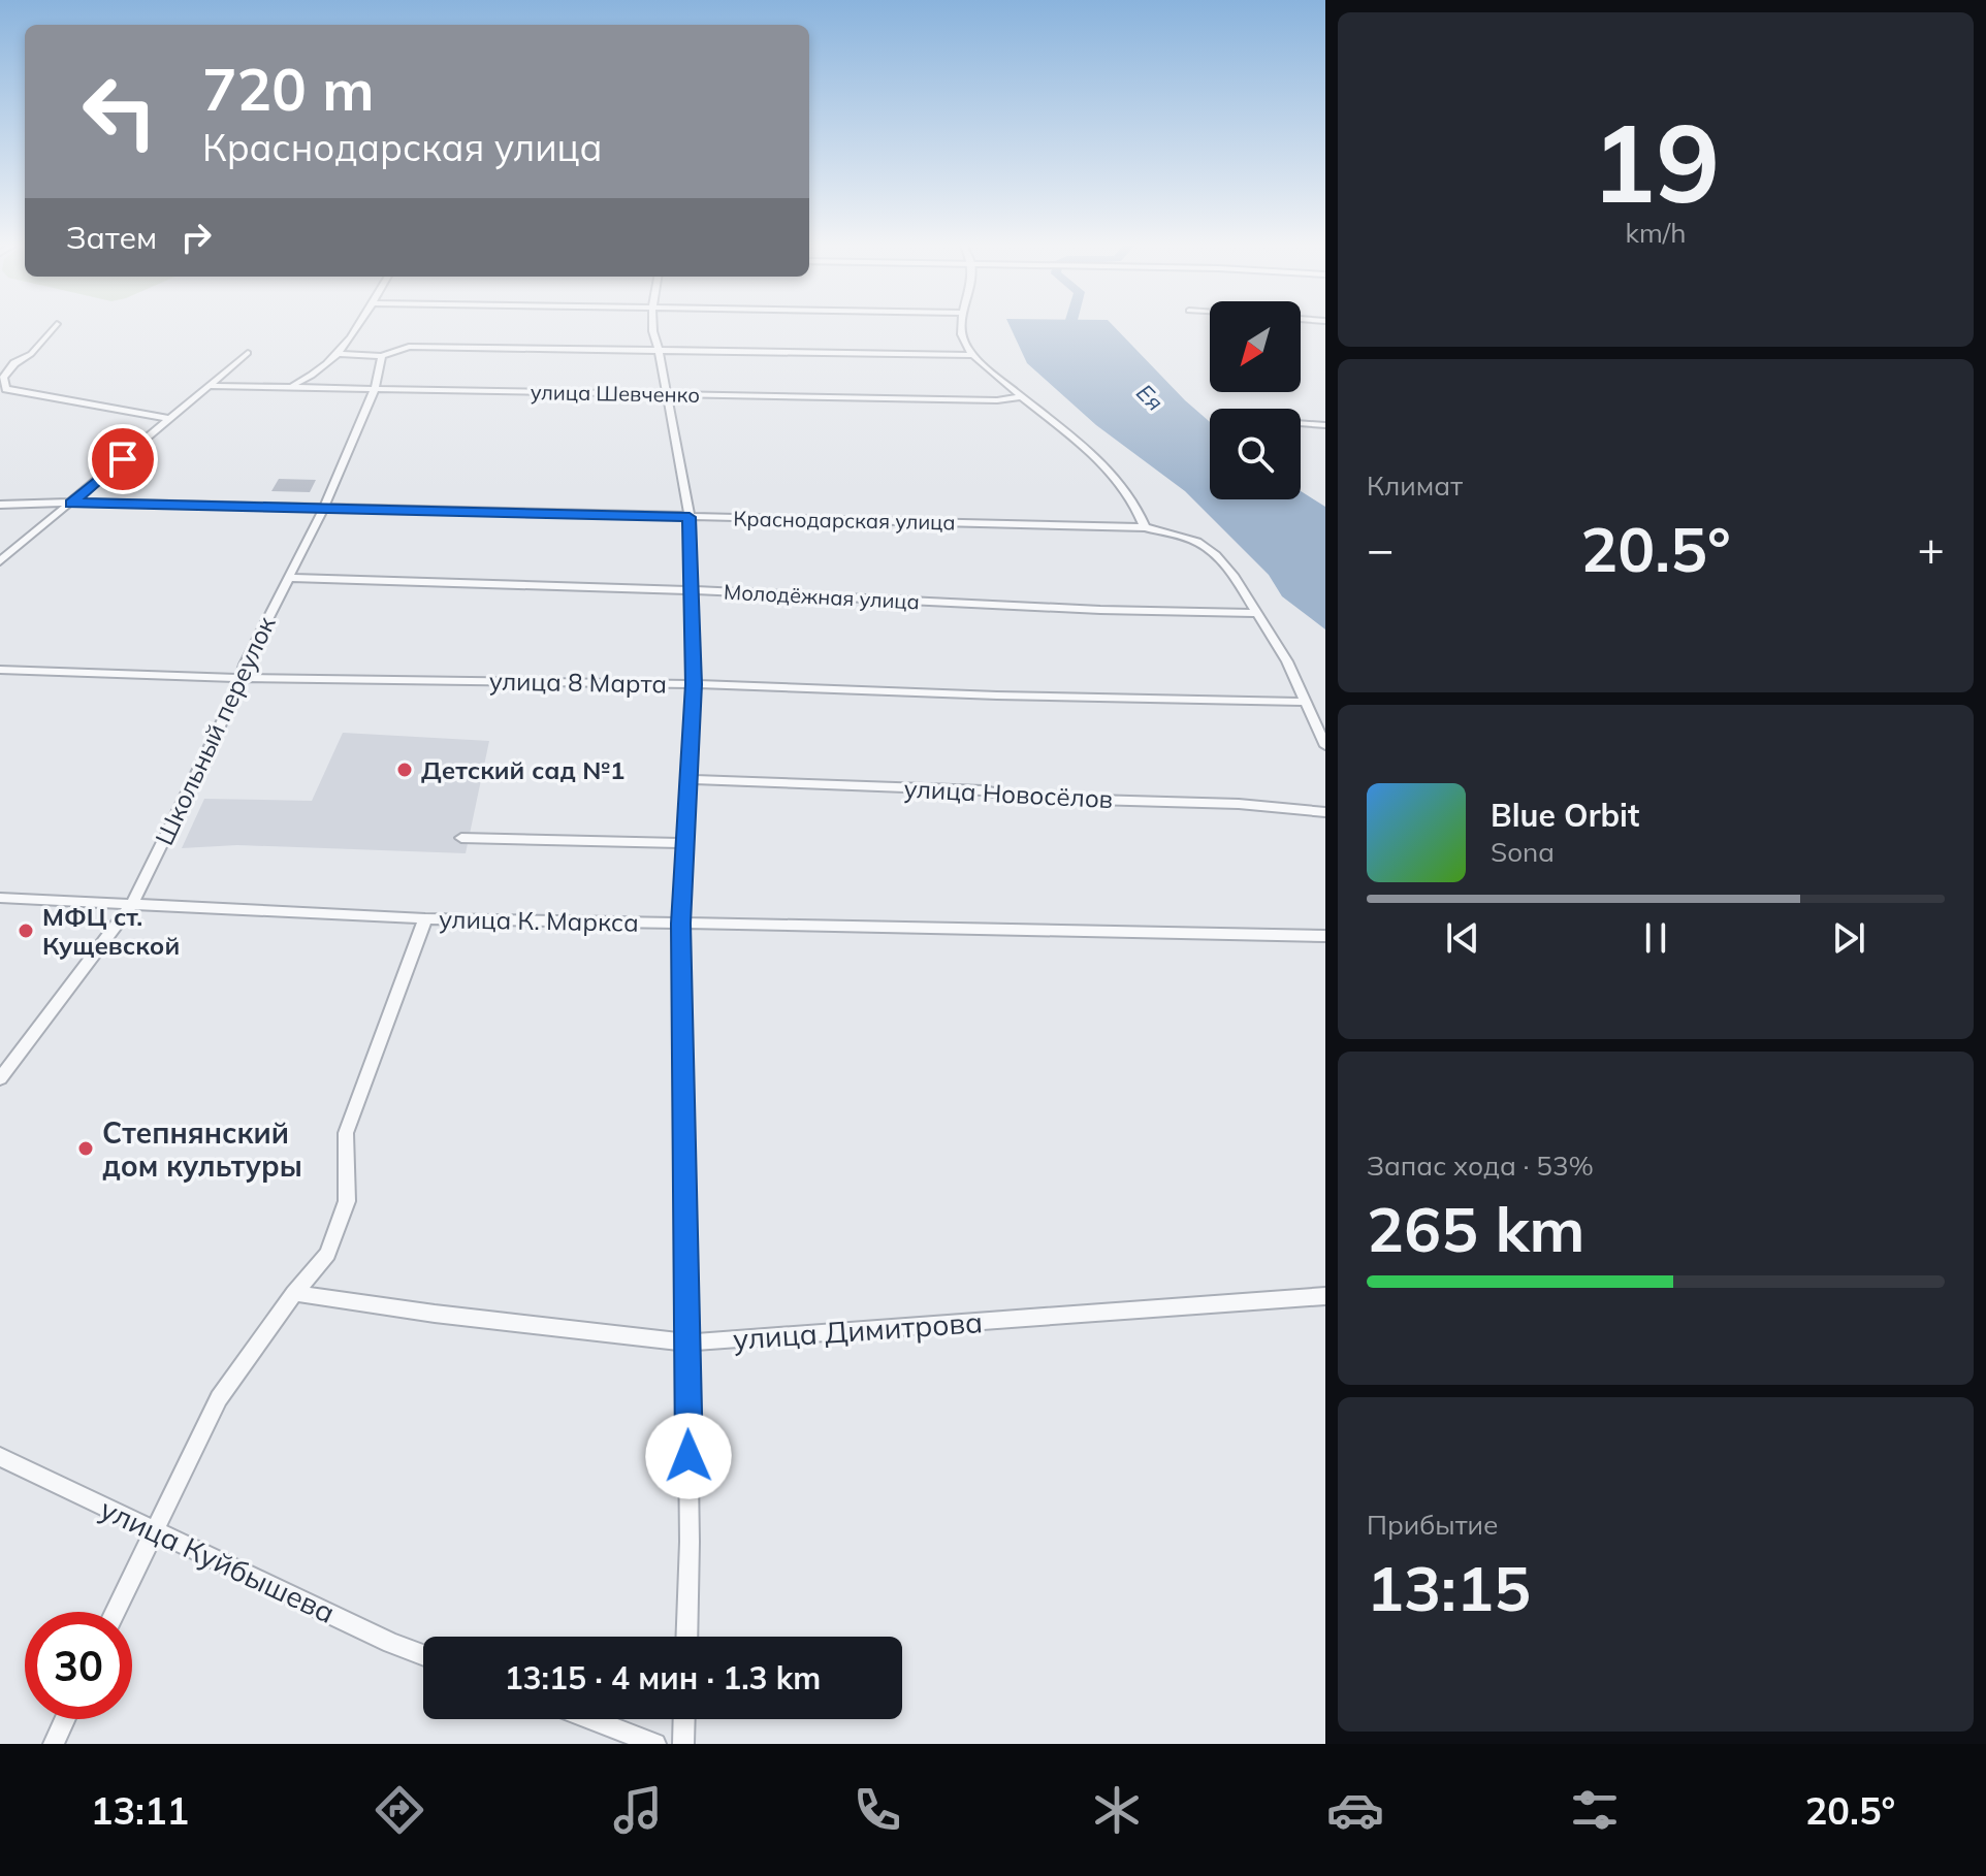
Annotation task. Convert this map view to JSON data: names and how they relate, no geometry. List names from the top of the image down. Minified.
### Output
{"streets":{"street":["улица Шевченко","Краснодарская улица","Молодёжная улица","улица 8 Марта","Школьный переулок","улица Новосёлов","улица К. Маркса","улица Димитрова","улица Куйбышева"]},"crossings":[["улица Шевченко","Школьный переулок"],["Краснодарская улица","Молодёжная улица"],["Краснодарская улица","улица 8 Марта"],["Краснодарская улица","Школьный переулок"],["Молодёжная улица","Школьный переулок"],["улица 8 Марта","Школьный переулок"],["Школьный переулок","улица К. Маркса"]],"water":["Ея"],"places":["Детский сад №1","МФЦ ст. Кущевской","Степнянский дом культуры"],"north":"bottom left","page":{"tile":[["19","km/h"],"Климат",["Запас хода · 53%","265 km"],["Прибытие","13:15"]],"turn":["720 m","Краснодарская улица"],"then":"Затем","heat":["−","20.5°","+"],"song":["Blue Orbit","Sona"],"limit":"30","trip":"13:15 · 4 мин · 1.3 km","tabs":["13:11","20.5°"]}}
